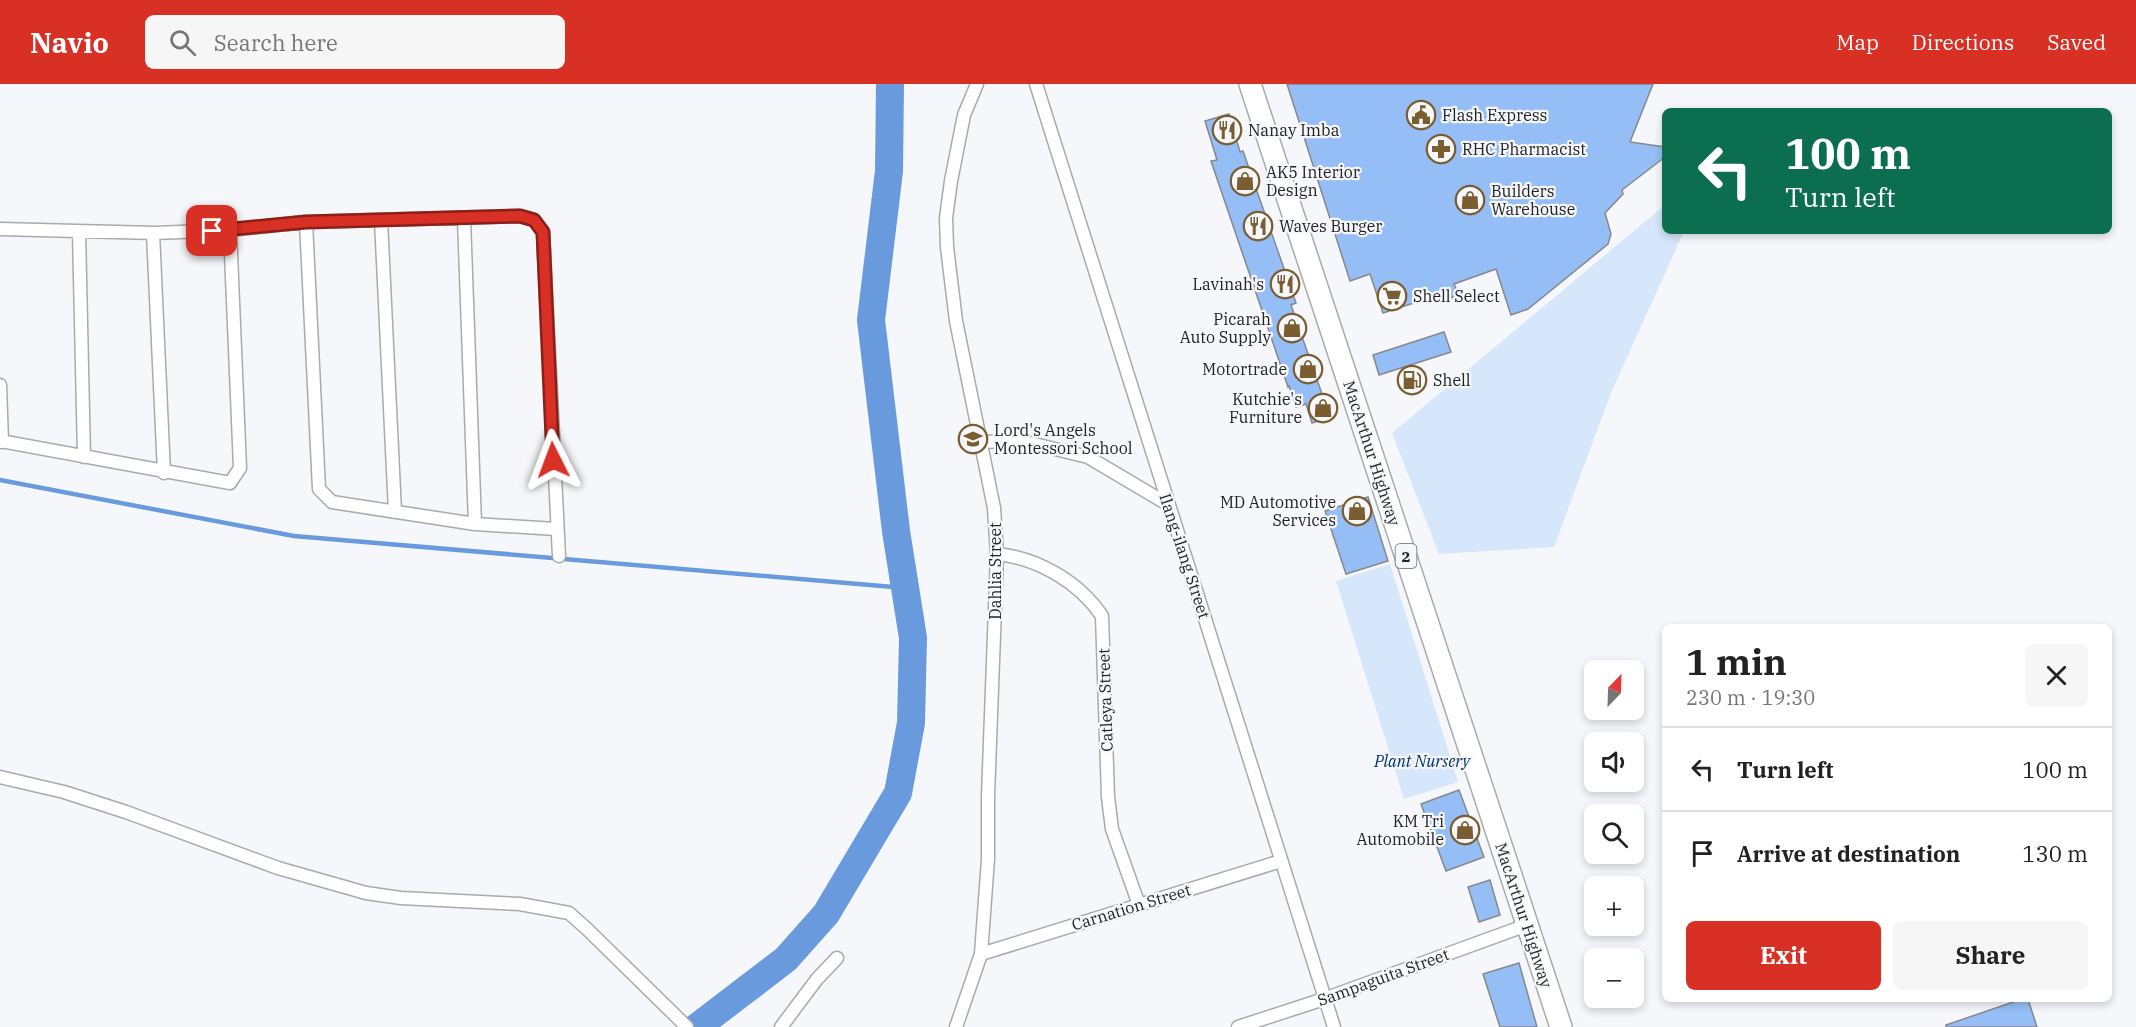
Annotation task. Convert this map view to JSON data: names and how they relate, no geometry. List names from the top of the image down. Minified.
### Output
{"streets":{"highway":["MacArthur Highway","2"],"street":["Ilang-ilang Street","Dahlia Street","Catleya Street","Carnation Street","Sampaguita Street"]},"crossings":[["MacArthur Highway","Sampaguita Street"],["Ilang-ilang Street","Carnation Street"],["Ilang-ilang Street","Sampaguita Street"],["Dahlia Street","Catleya Street"],["Dahlia Street","Carnation Street"],["Catleya Street","Carnation Street"]],"parks":["Plant Nursery"],"places":{"public building":["Flash Express"],"restaurant":["Nanay Imba","Waves Burger","Lavinah's"],"pharmacy":["RHC Pharmacist"],"shop":["AK5 Interior Design","Builders Warehouse","Picarah Auto Supply","Motortrade","Kutchie's Furniture","MD Automotive Services","KM Tri Automobile"],"supermarket":["Shell Select"],"fuel station":["Shell"],"school or university":["Lord's Angels Montessori School"]},"north":"top right","page":{"header":"Navio","search":"Search here","nav":["Map","Directions","Saved"],"turn":["100 m","Turn left"],"heading":["1 min","230 m · 19:30"],"map_buttons":["+","−"],"list":[{"name":"Turn left","value":"100 m"},{"name":"Arrive at destination","value":"130 m"}],"buttons":["Exit","Share"]}}
